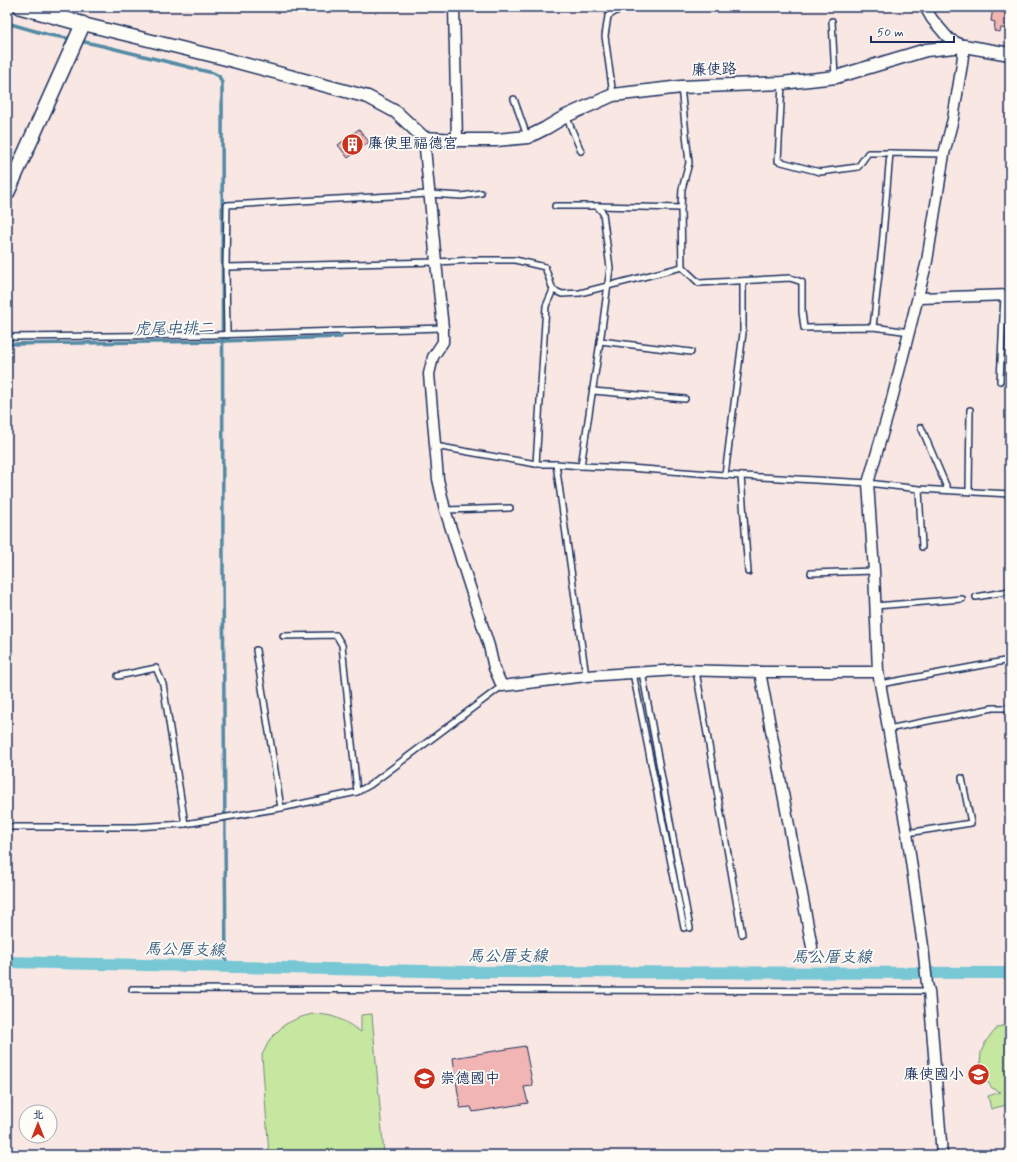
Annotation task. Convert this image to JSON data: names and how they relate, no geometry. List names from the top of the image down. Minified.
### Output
{"streets":{"street":["廉使路"]},"water":["虎尾中排二","馬公厝支線"],"places":{"building":["廉使里福德宮"],"school or university":["廉使國小","崇德國中"]},"scale_bar":"50 m","north":"top"}
